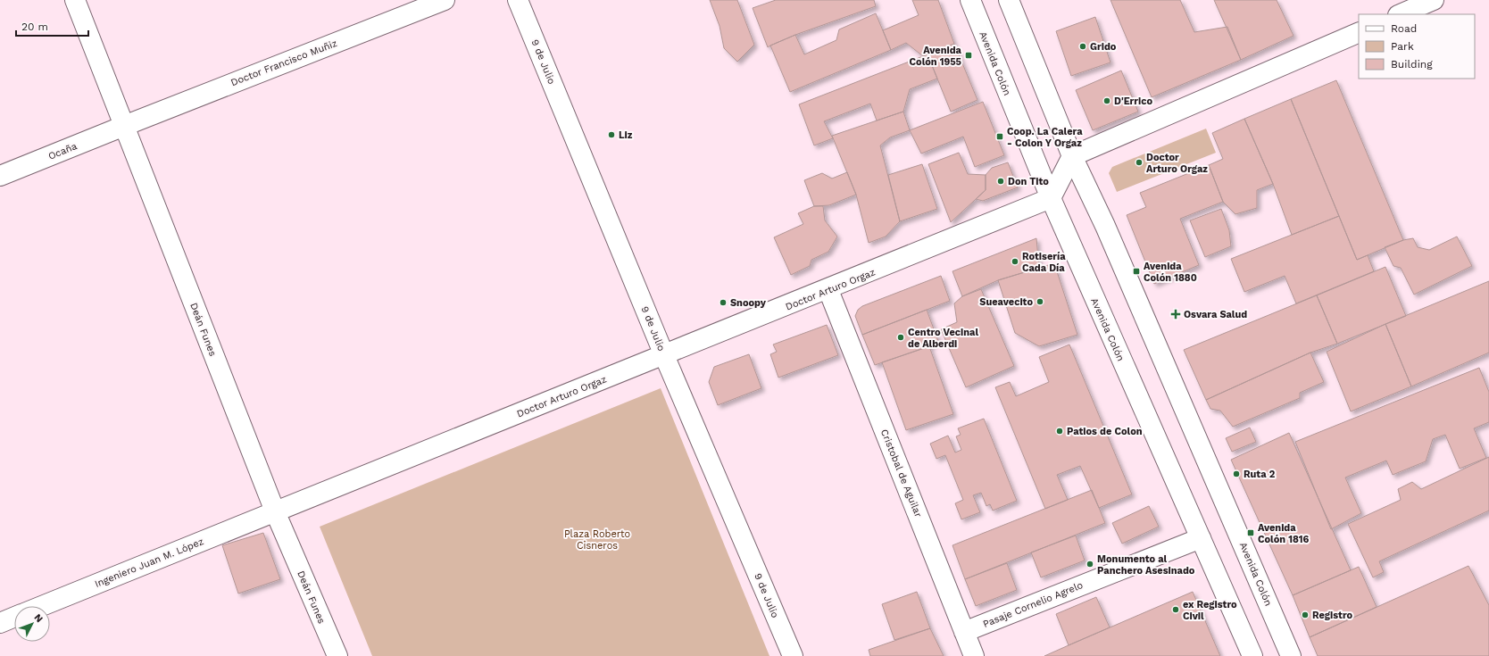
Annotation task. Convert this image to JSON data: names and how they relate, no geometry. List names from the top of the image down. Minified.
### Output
{"streets":{"street":["9 de Julio","Doctor Francisco Muñiz","Avenida Colón","Ocaña","Doctor Arturo Orgaz","Deán Funes","Cristobal de Aguilar","Ingeniero Juan M. López","Pasaje Cornelio Agrelo"]},"crossings":[["9 de Julio","Doctor Arturo Orgaz"],["Doctor Francisco Muñiz","Ocaña"],["Doctor Francisco Muñiz","Deán Funes"],["Avenida Colón","Doctor Arturo Orgaz"],["Avenida Colón","Pasaje Cornelio Agrelo"],["Ocaña","Deán Funes"],["Doctor Arturo Orgaz","Deán Funes"],["Doctor Arturo Orgaz","Cristobal de Aguilar"],["Doctor Arturo Orgaz","Ingeniero Juan M. López"],["Deán Funes","Ingeniero Juan M. López"],["Cristobal de Aguilar","Pasaje Cornelio Agrelo"]],"parks":["Plaza Roberto Cisneros"],"places":{"other":["Grido","D'Errico","Liz","Doctor Arturo Orgaz","Don Tito","Rotisería Cada Día","Sueavecito","Snoopy","Centro Vecinal de Alberdi","Patios de Colon","Ruta 2","Monumento al Panchero Asesinado","ex Registro Civil","Registro"],"transit":["Avenida Colón 1955","Coop. La Calera - Colon Y Orgaz","Avenida Colón 1880","Avenida Colón 1816"],"health":["Osvara Salud"]},"legend":["Road","Park","Building"],"scale_bar":"20 m","north":"top right"}
